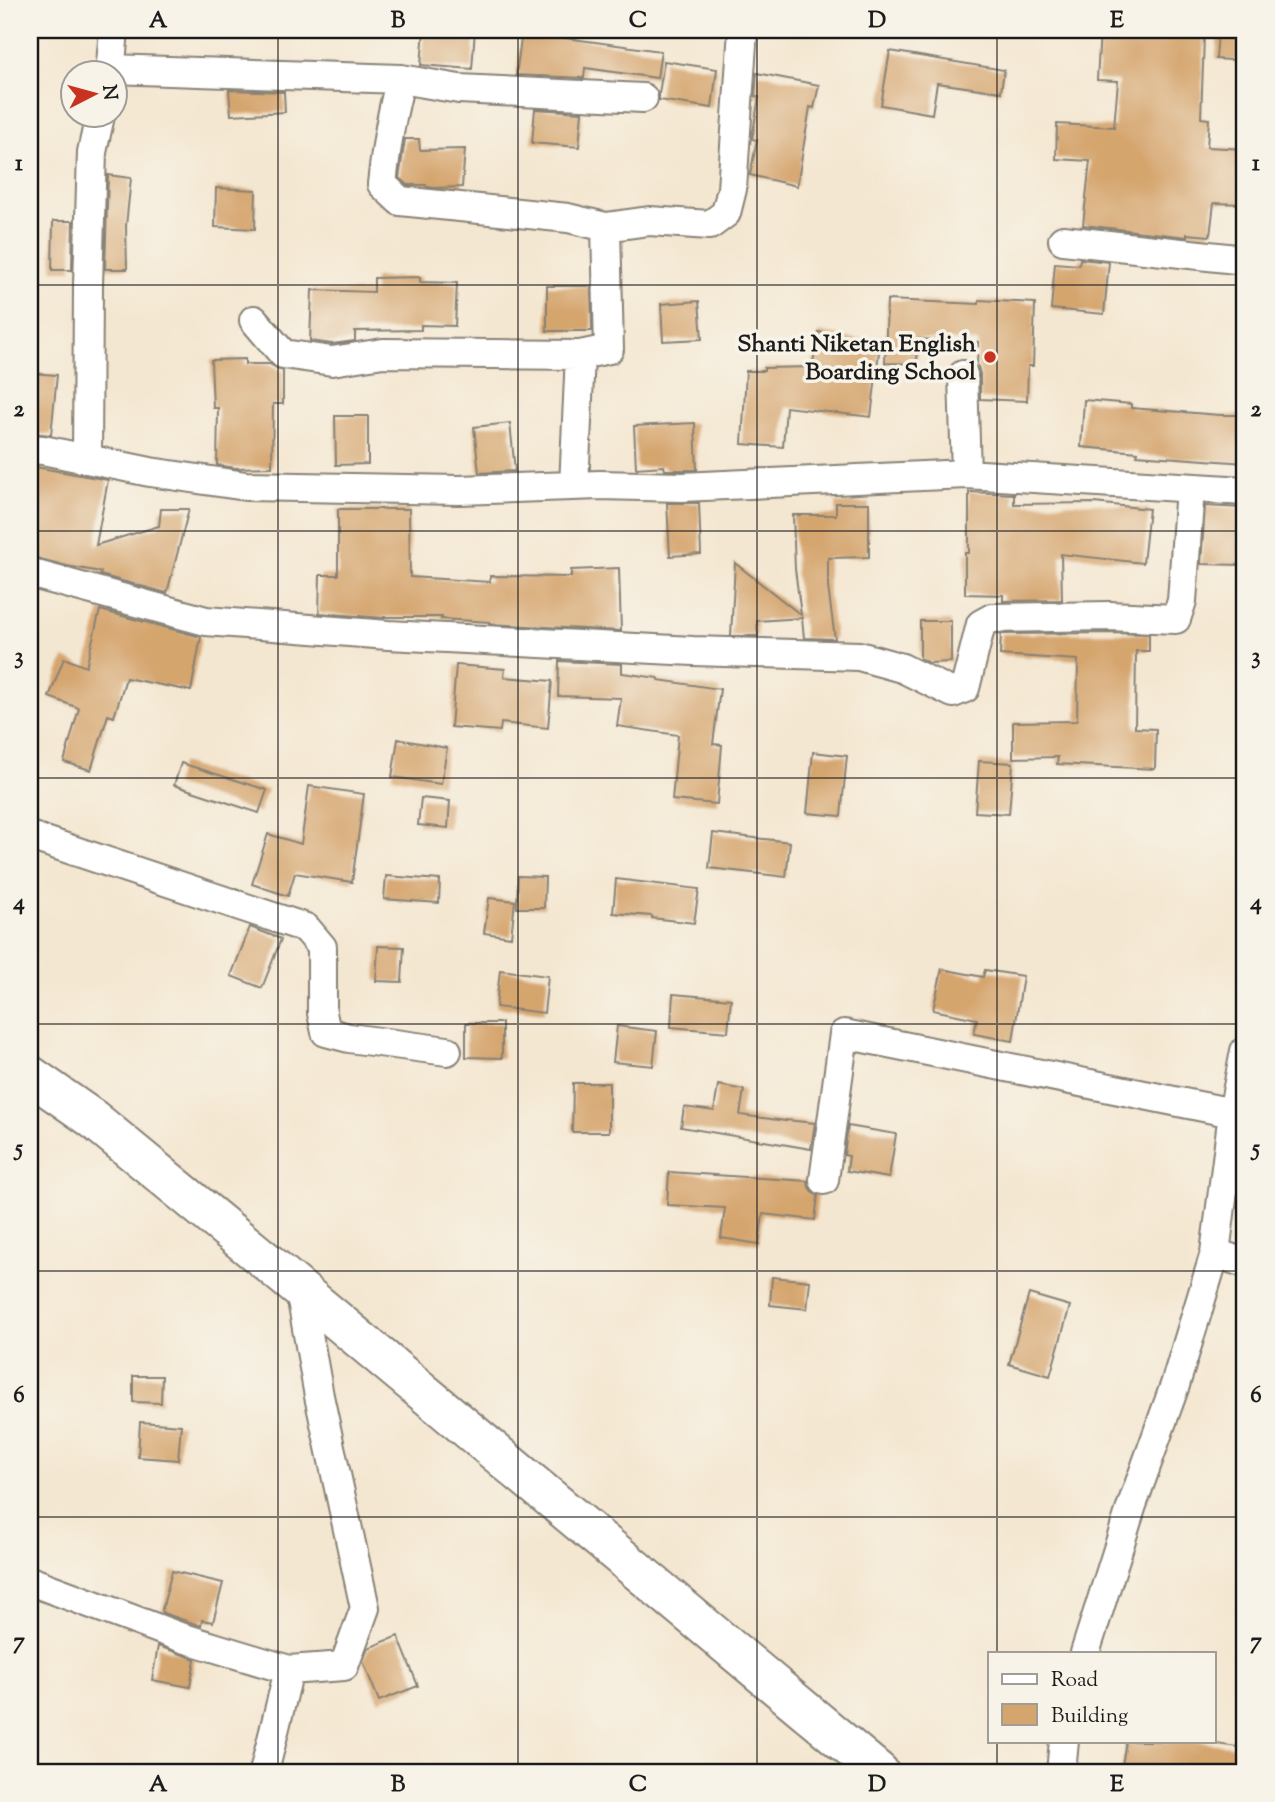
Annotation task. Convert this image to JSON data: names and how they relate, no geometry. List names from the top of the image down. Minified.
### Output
{"places":["Shanti Niketan English Boarding School"],"legend":["Road","Building"],"north":"right","grid":{"columns":["A","B","C","D","E"],"rows":["1","2","3","4","5","6","7"]}}
